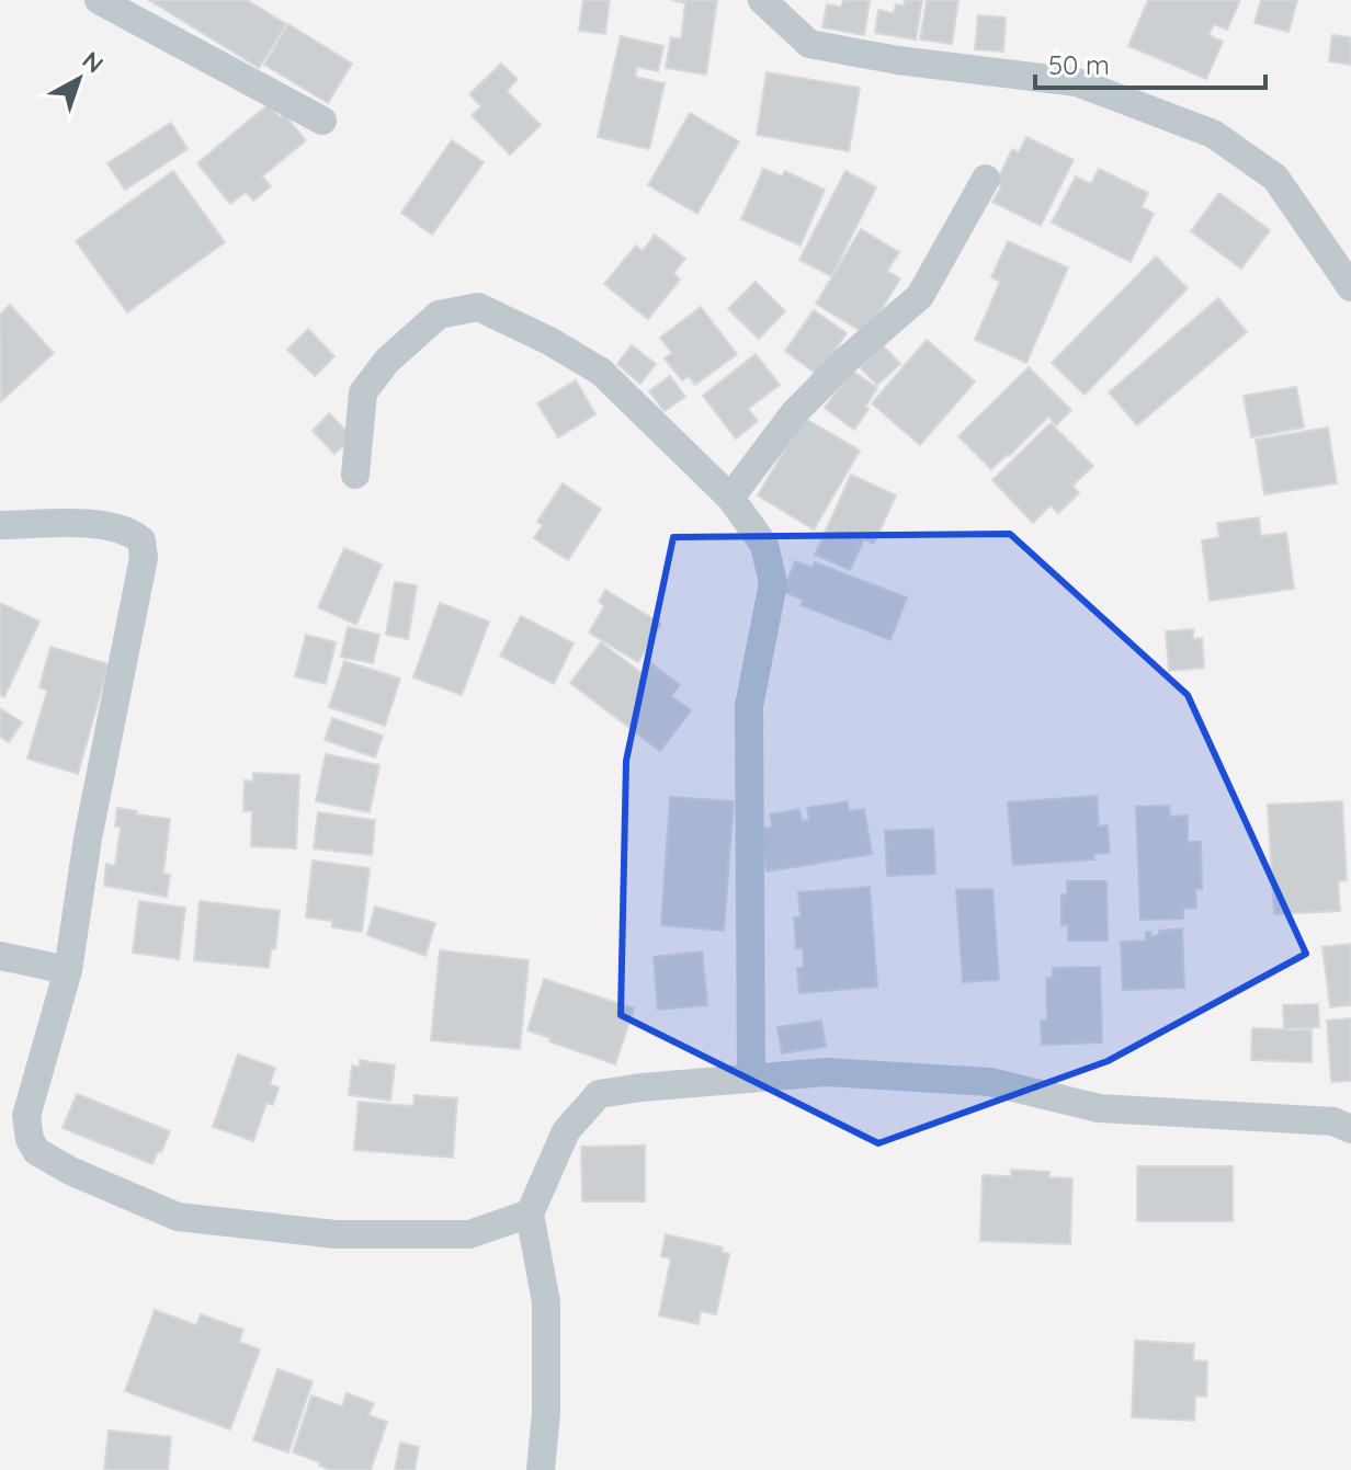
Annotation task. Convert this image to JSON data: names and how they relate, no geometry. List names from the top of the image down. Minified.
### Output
{"scale_bar":"50 m","north":"top right"}
